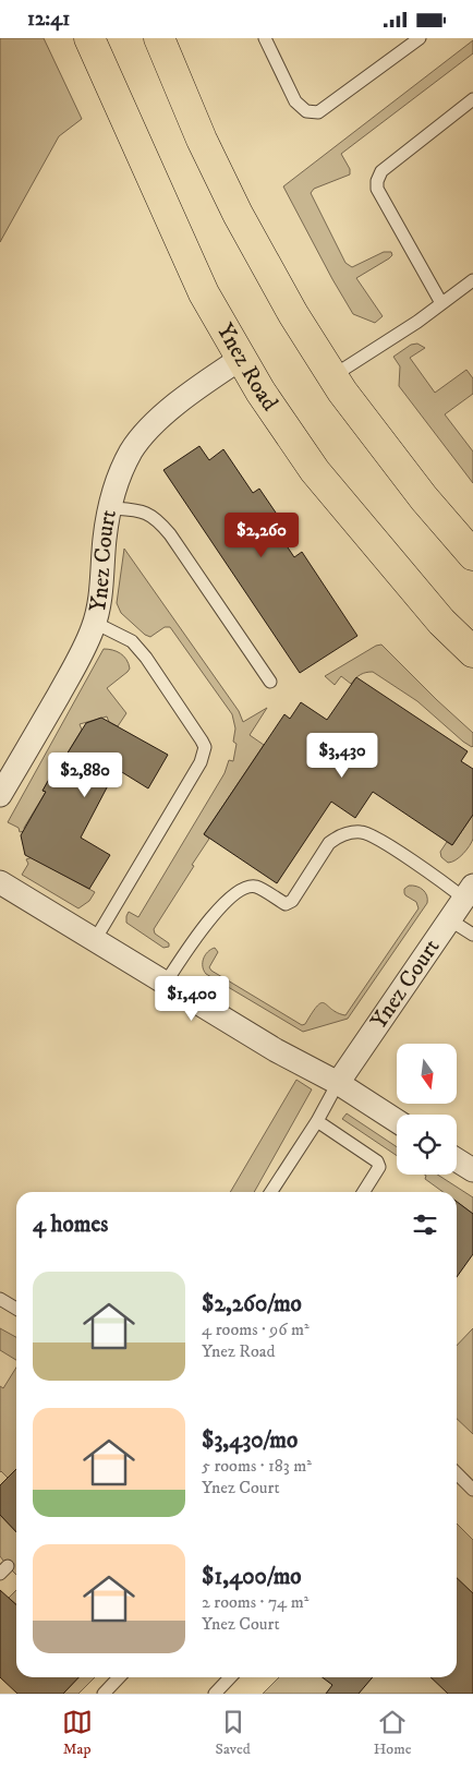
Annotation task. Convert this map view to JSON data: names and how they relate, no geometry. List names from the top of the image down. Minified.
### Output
{"streets":{"main road":["Ynez Road"],"street":["Ynez Court"]},"crossings":[["Ynez Road","Ynez Court"]],"north":"bottom","page":{"status":"12:41","price":["$2,260","$3,430","$2,880","$1,400"],"heading":"4 homes","list":[{"name":"$2,260/mo","note":"4 rooms · 96 m² · Ynez Road"},{"name":"$3,430/mo","note":"5 rooms · 183 m² · Ynez Court"},{"name":"$1,400/mo","note":"2 rooms · 74 m² · Ynez Court"}],"tabs":["Map","Saved","Home"]}}
